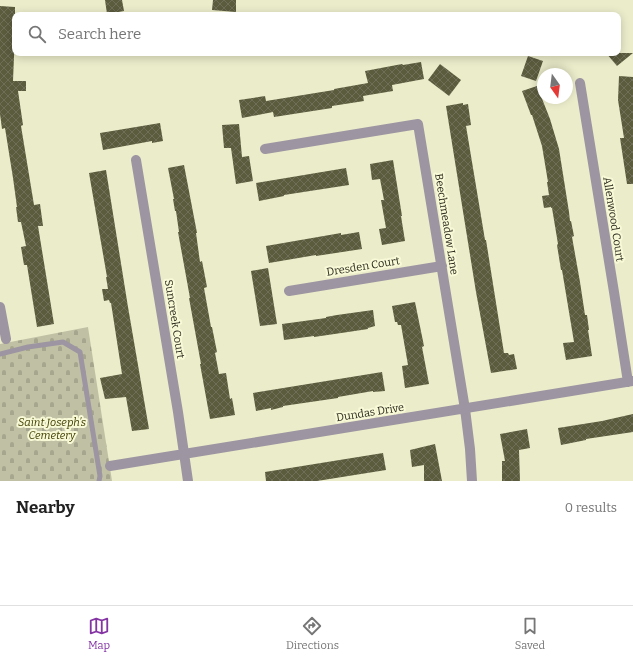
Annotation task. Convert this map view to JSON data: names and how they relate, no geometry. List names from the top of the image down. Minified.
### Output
{"streets":{"street":["Allenwood Court","Beechmeadow Lane","Dresden Court","Suncreek Court","Dundas Drive"]},"crossings":[["Allenwood Court","Dundas Drive"],["Beechmeadow Lane","Dresden Court"],["Beechmeadow Lane","Dundas Drive"],["Suncreek Court","Dundas Drive"]],"parks":["Saint Joseph’s Cemetery"],"north":"bottom","page":{"search":"Search here","heading":["Nearby","0 results"],"nav":["Map","Directions","Saved"]}}
